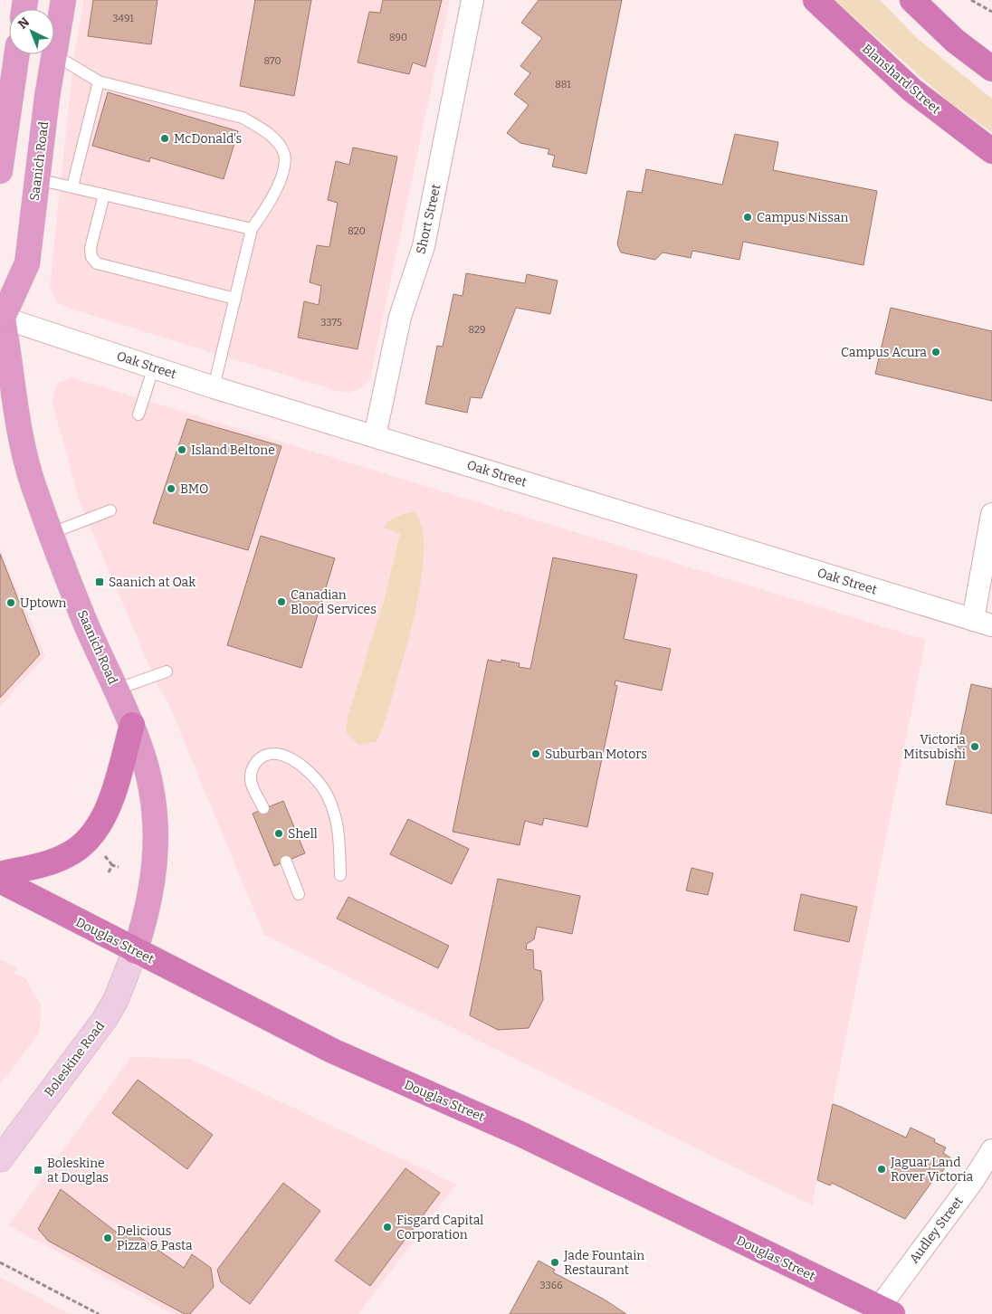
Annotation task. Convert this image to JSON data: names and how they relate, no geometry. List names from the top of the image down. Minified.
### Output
{"streets":{"highway":["Blanshard Street","Douglas Street"],"main road":["Saanich Road","Boleskine Road"],"street":["Short Street","Oak Street","Audley Street"]},"crossings":[["Saanich Road","Oak Street"],["Saanich Road","Douglas Street"],["Saanich Road","Boleskine Road"],["Short Street","Oak Street"],["Douglas Street","Boleskine Road"],["Douglas Street","Audley Street"]],"places":{"other":["McDonald's","Campus Nissan","Campus Acura","Island Beltone","BMO","Canadian Blood Services","Uptown","Victoria Mitsubishi","Suburban Motors","Shell","Jaguar Land Rover Victoria","Fisgard Capital Corporation","Delicious Pizza & Pasta","Jade Fountain Restaurant"],"transit":["Saanich at Oak","Boleskine at Douglas"]},"house_numbers":["3491","890","870","881","820","3375","829","3366"],"north":"top left"}
